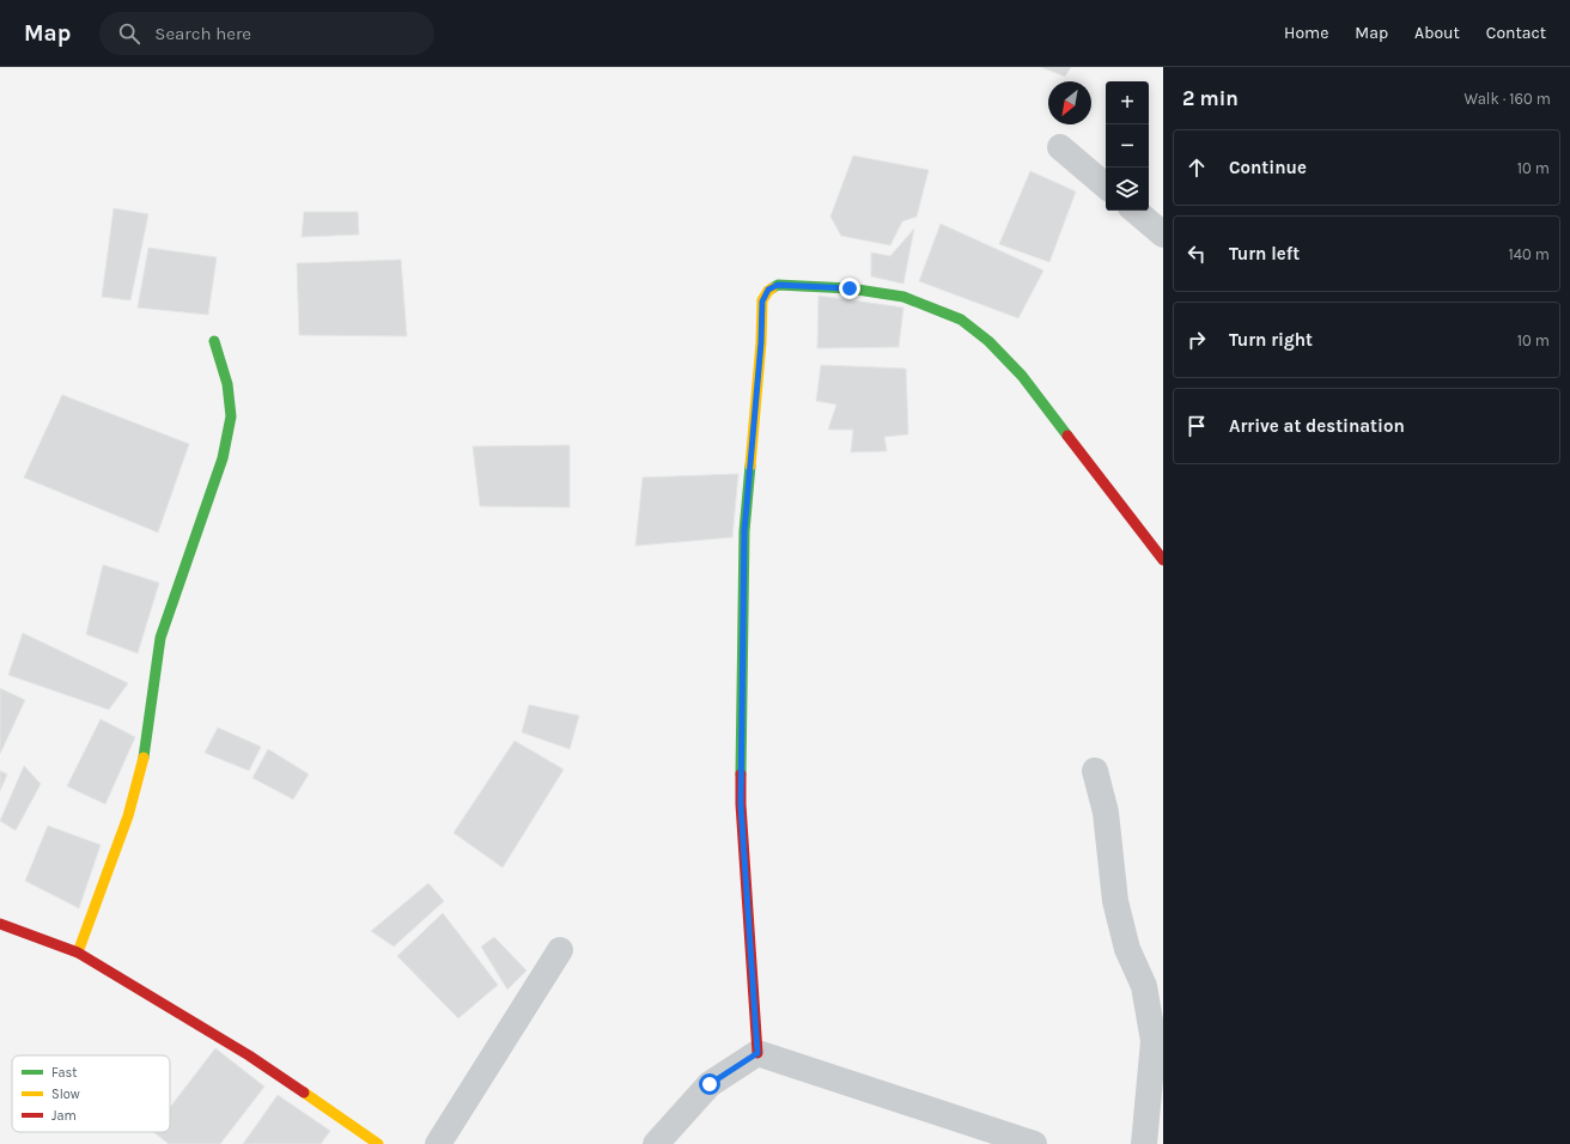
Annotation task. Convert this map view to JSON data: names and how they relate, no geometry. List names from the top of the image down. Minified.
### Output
{"legend":["Fast","Slow","Jam"],"north":"bottom left","page":{"header":"Map","search":"Search here","nav":["Home","Map","About","Contact"],"heading":["2 min","Walk · 160 m"],"map_buttons":["+","−"],"list":[["Continue","10 m"],["Turn left","140 m"],["Turn right","10 m"],"Arrive at destination"]}}
